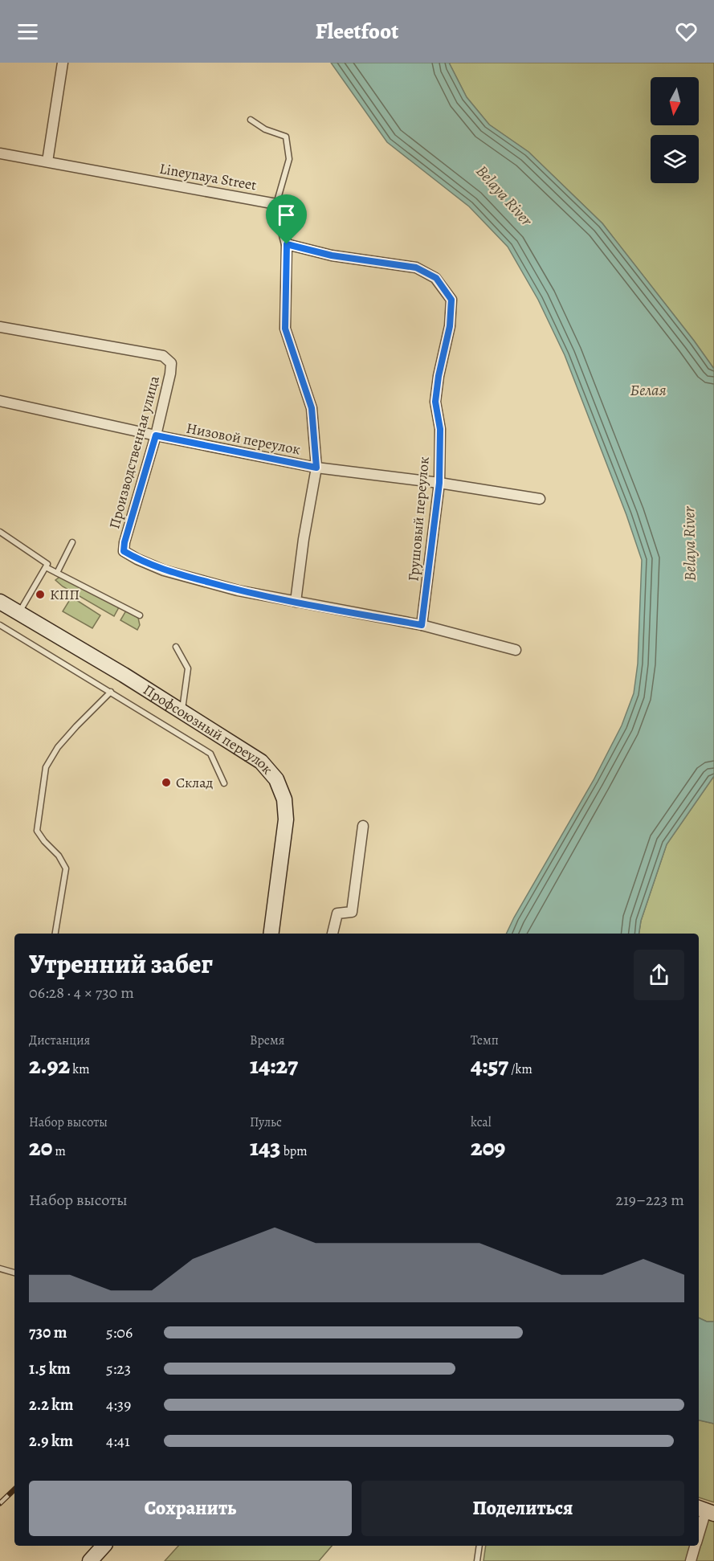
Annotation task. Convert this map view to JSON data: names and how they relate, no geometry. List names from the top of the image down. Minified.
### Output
{"streets":{"main road":["Профсоюзный переулок"],"street":["Lineynaya Street","Низовой переулок","Производственная улица","Грушовый переулок"]},"crossings":[["Низовой переулок","Производственная улица"],["Низовой переулок","Грушовый переулок"],["Производственная улица","Грушовый переулок"]],"water":["Belaya River","Белая"],"places":["КПП","Склад"],"north":"bottom","page":{"header":"Fleetfoot","heading":["Утренний забег","06:28 · 4 × 730 m"],"stats":[["Дистанция","2.92 km"],["Время","14:27"],["Темп","4:57 /km"],["Набор высоты","20 m"],["Пульс","143 bpm"],["kcal","209"]],"chart":["Набор высоты","219–223 m"],"list":[{"name":"730 m","note":"5:06"},{"name":"1.5 km","note":"5:23"},{"name":"2.2 km","note":"4:39"},{"name":"2.9 km","note":"4:41"}],"buttons":["Сохранить","Поделиться"]}}
